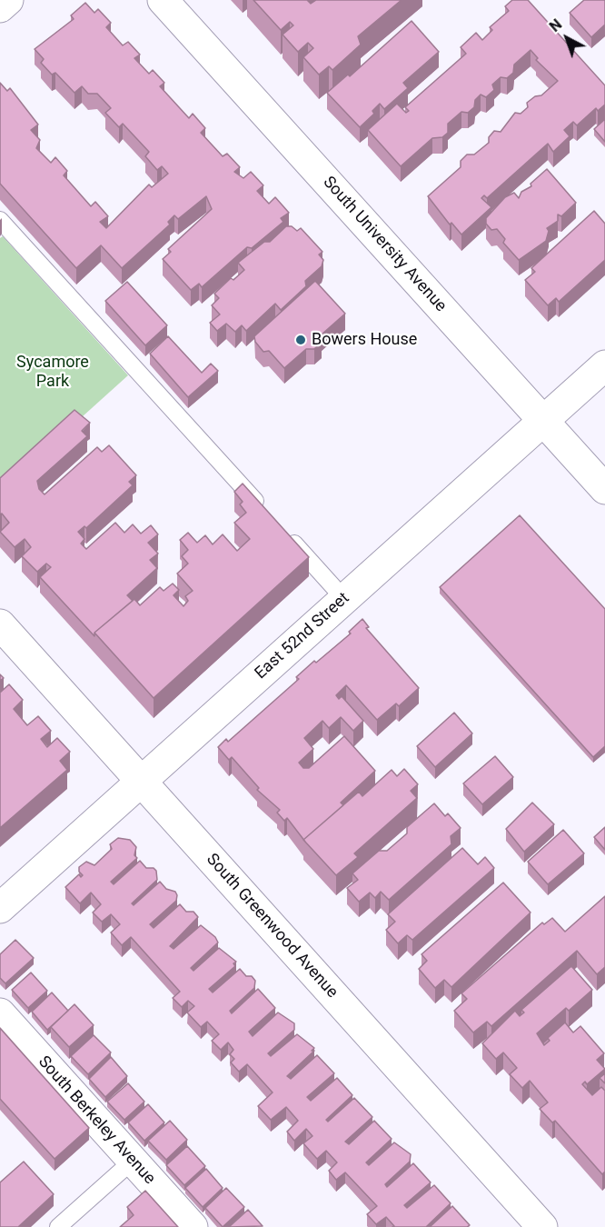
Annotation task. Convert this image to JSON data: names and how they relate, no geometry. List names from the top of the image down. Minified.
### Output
{"streets":{"street":["South University Avenue","East 52nd Street","South Greenwood Avenue","South Berkeley Avenue"]},"crossings":[["South University Avenue","East 52nd Street"],["East 52nd Street","South Greenwood Avenue"]],"parks":["Sycamore Park"],"places":["Bowers House"],"north":"top left"}
